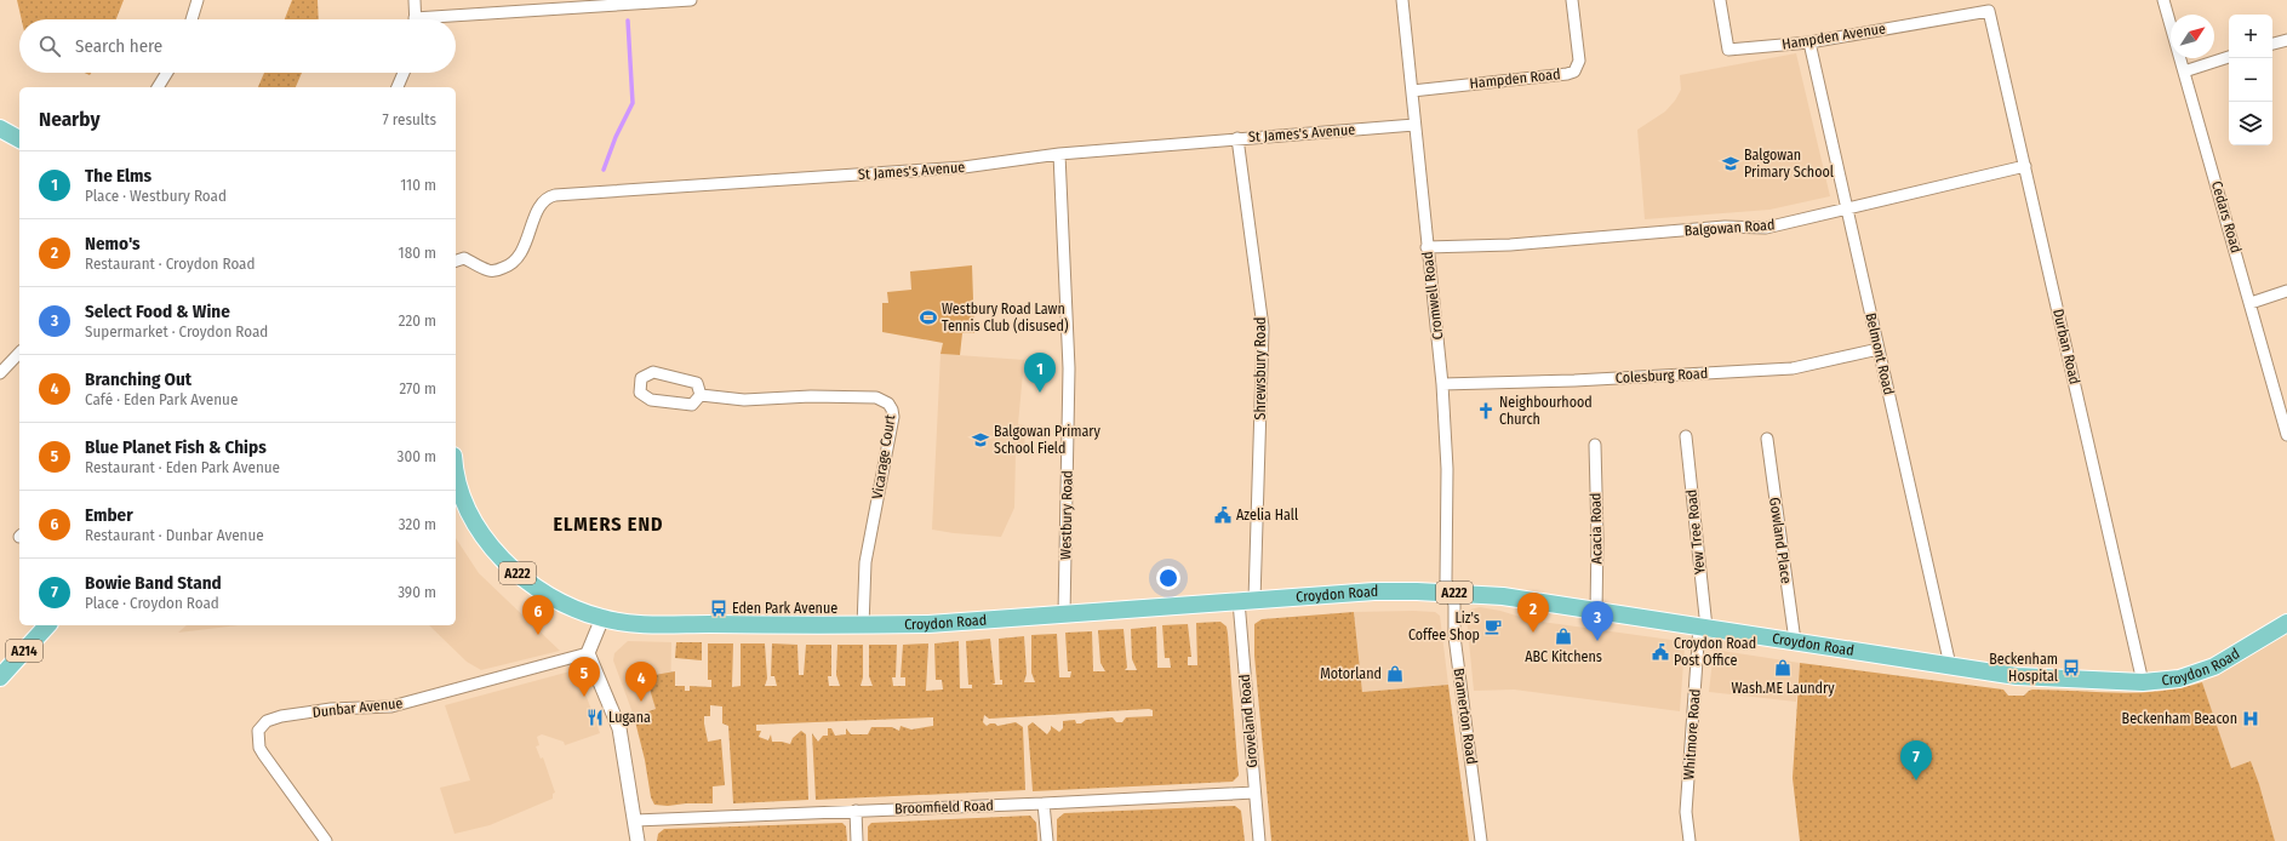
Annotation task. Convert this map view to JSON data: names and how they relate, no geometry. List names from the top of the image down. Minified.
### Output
{"streets":{"main road":["A222","Croydon Road","A214"],"street":["Hampden Avenue","Hampden Road","St James's Avenue","Cedars Road","Balgowan Road","Cromwell Road","Durban Road","Belmont Road","Shrewsbury Road","Colesburg Road","Vicarage Court","Westbury Road","Acacia Road","Yew Tree Road","Gowland Place","Dunbar Avenue","Bramerton Road","Groveland Road","Whitmore Road","Broomfield Road"]},"crossings":[["Hampden Avenue","Durban Road"],["Hampden Avenue","Belmont Road"],["Hampden Road","Cromwell Road"],["St James's Avenue","Cromwell Road"],["St James's Avenue","Shrewsbury Road"],["St James's Avenue","Westbury Road"],["Balgowan Road","Cromwell Road"],["Balgowan Road","Durban Road"],["Balgowan Road","Belmont Road"],["Cromwell Road","Colesburg Road"],["Cromwell Road","Croydon Road"],["Cromwell Road","Bramerton Road"],["Durban Road","Croydon Road"],["Belmont Road","Colesburg Road"],["Belmont Road","Croydon Road"],["Shrewsbury Road","Croydon Road"],["Shrewsbury Road","Groveland Road"],["Vicarage Court","Croydon Road"],["Westbury Road","Croydon Road"],["Acacia Road","Croydon Road"],["Yew Tree Road","Croydon Road"],["Yew Tree Road","Whitmore Road"],["Gowland Place","Croydon Road"],["Croydon Road","Bramerton Road"],["Croydon Road","Groveland Road"],["Croydon Road","Whitmore Road"],["Groveland Road","Broomfield Road"]],"districts":["ELMERS END"],"places":{"school or university":["Balgowan Primary School","Balgowan Primary School Field"],"sports":["Westbury Road Lawn Tennis Club (disused)"],"church":["Neighbourhood Church"],"public building":["Azelia Hall","Croydon Road Post Office"],"bus stop":["Eden Park Avenue","Beckenham Hospital"],"cafe":["Liz's Coffee Shop"],"shop":["ABC Kitchens","Wash.ME Laundry","Motorland"],"restaurant":["Lugana"],"hospital":["Beckenham Beacon"]},"north":"top right","page":{"map_buttons":["+","−"],"search":"Search here","heading":["Nearby","7 results"],"list":[{"mark":"1","name":"The Elms","note":"Place · Westbury Road","value":"110 m"},{"mark":"2","name":"Nemo's","note":"Restaurant · Croydon Road","value":"180 m"},{"mark":"3","name":"Select Food & Wine","note":"Supermarket · Croydon Road","value":"220 m"},{"mark":"4","name":"Branching Out","note":"Café · Eden Park Avenue","value":"270 m"},{"mark":"5","name":"Blue Planet Fish & Chips","note":"Restaurant · Eden Park Avenue","value":"300 m"},{"mark":"6","name":"Ember","note":"Restaurant · Dunbar Avenue","value":"320 m"},{"mark":"7","name":"Bowie Band Stand","note":"Place · Croydon Road","value":"390 m"}],"pins":["1","2","6","3","5","4","7"]}}
